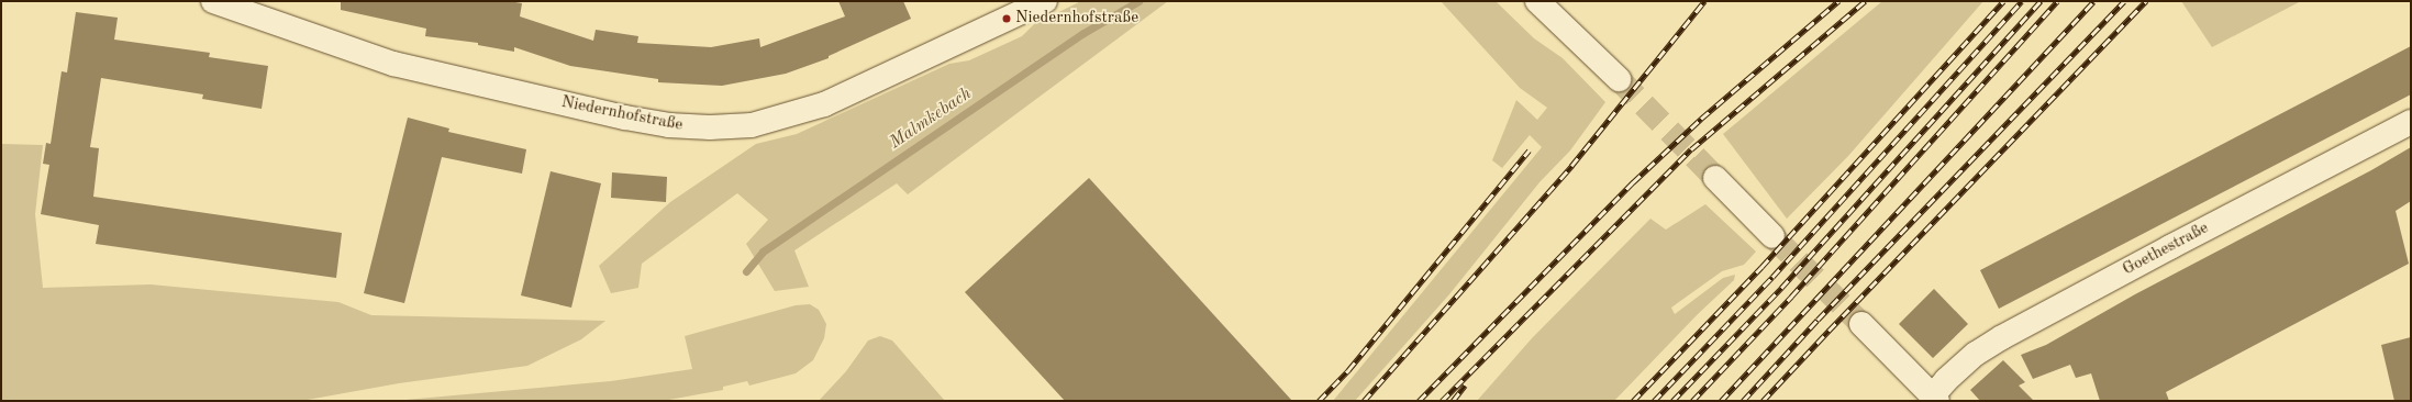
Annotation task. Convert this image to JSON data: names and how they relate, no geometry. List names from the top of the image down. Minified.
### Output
{"streets":{"street":["Niedernhofstraße","Goethestraße"]},"water":["Malmkebach"],"places":["Niedernhofstraße"]}
